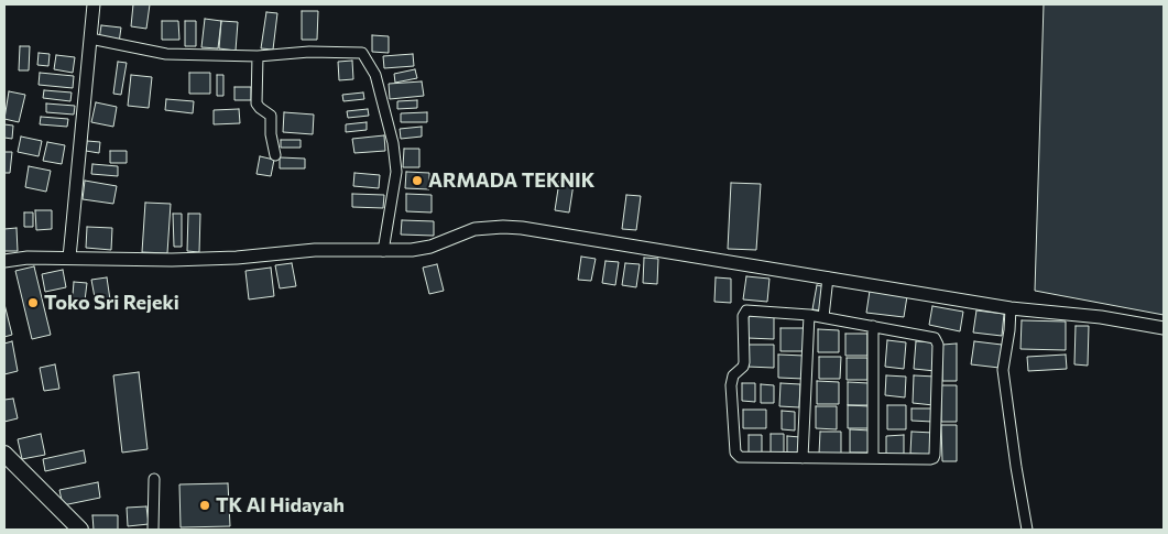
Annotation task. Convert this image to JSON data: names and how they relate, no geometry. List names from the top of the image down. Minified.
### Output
{"places":["ARMADA TEKNIK","Toko Sri Rejeki","TK Al Hidayah"]}
